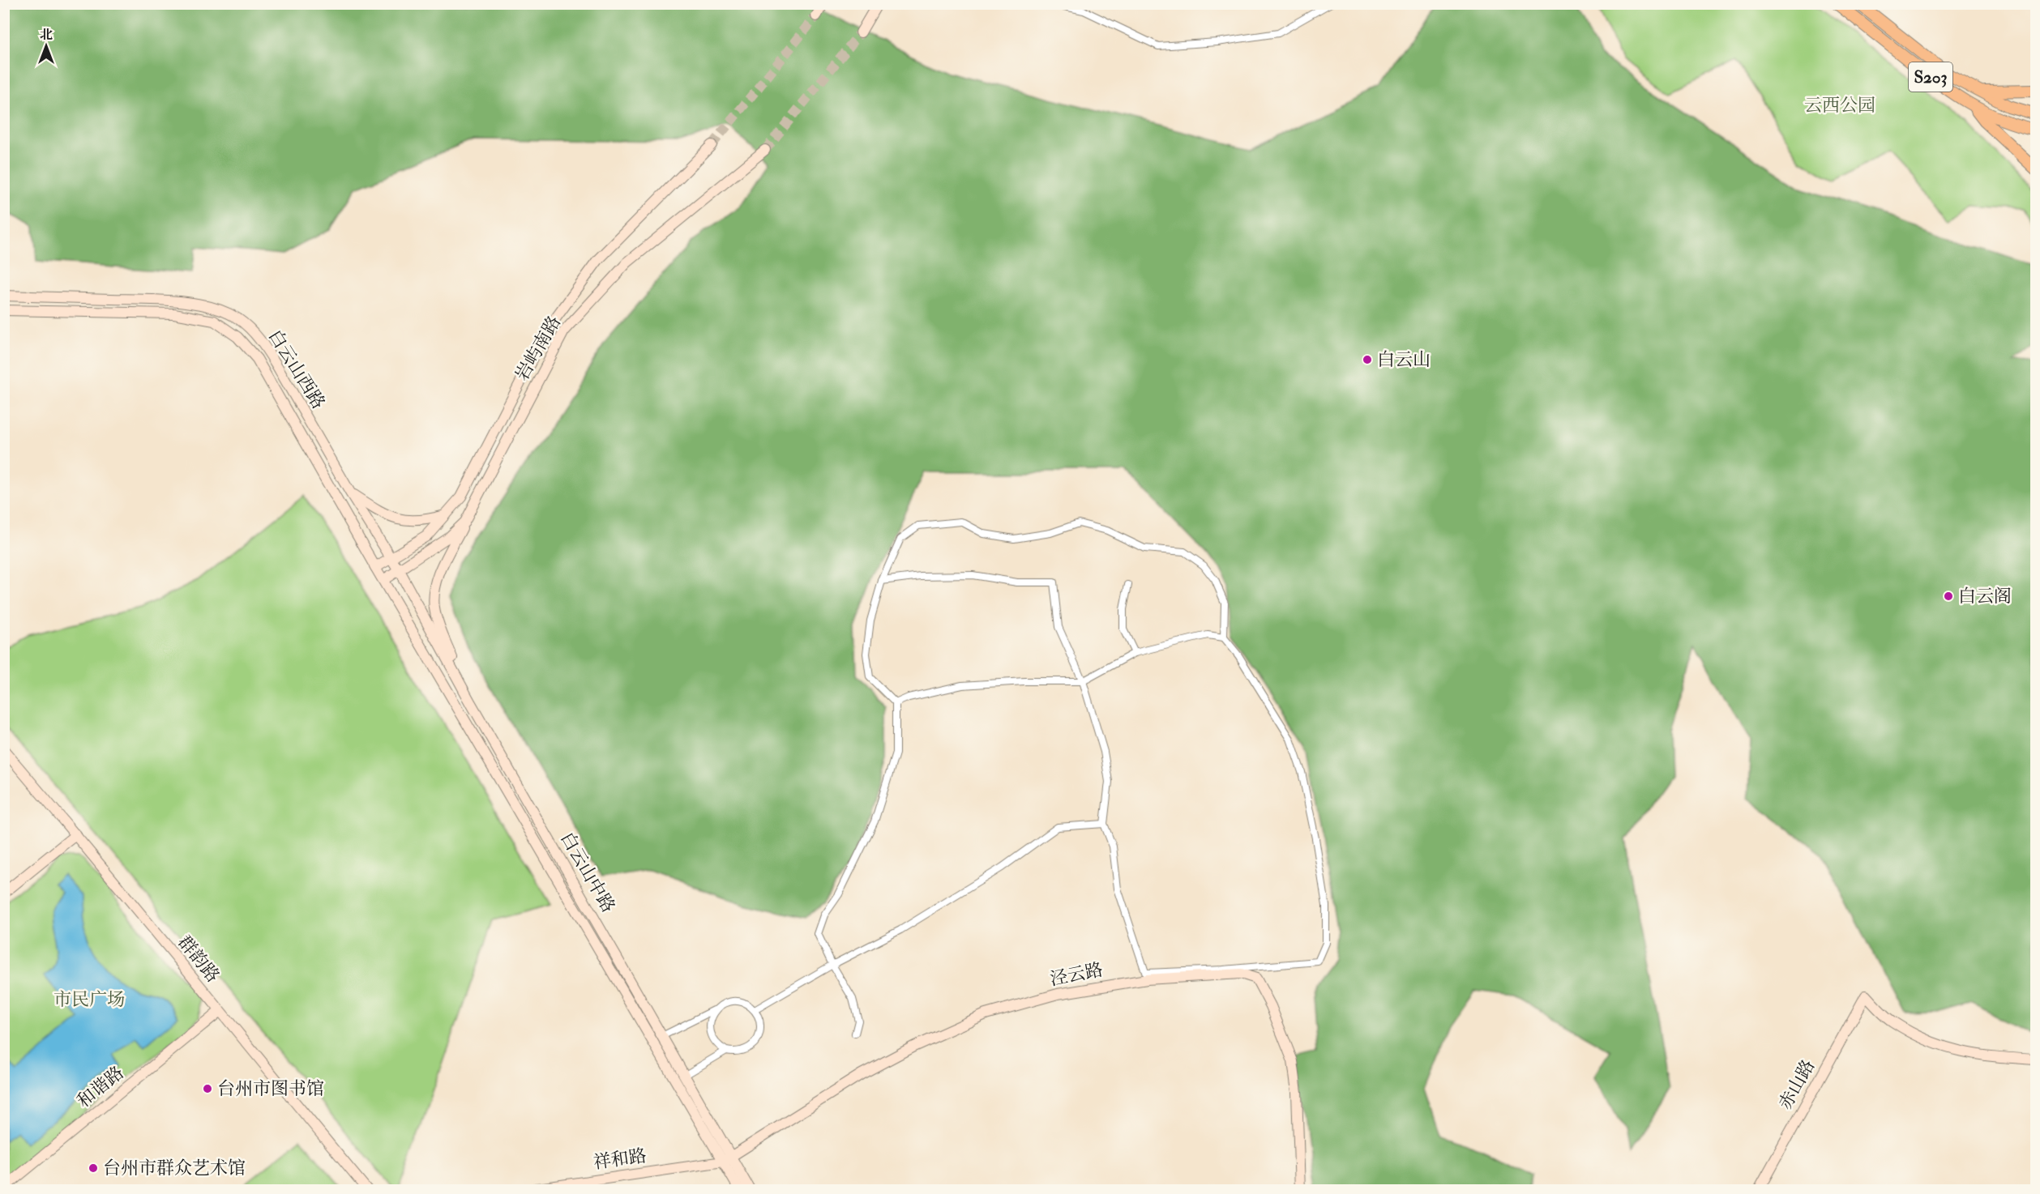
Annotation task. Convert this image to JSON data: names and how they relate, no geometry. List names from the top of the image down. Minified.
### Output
{"streets":{"main road":["S203","岩屿南路","白云山西路","白云山中路","群韵路","泾云路","赤山路","和谐路","祥和路"]},"crossings":[["岩屿南路","白云山西路"],["岩屿南路","白云山中路"],["白云山西路","白云山中路"],["白云山中路","泾云路"],["白云山中路","祥和路"],["群韵路","和谐路"],["泾云路","祥和路"]],"parks":["云西公园","市民广场"],"places":["白云山","白云阁","台州市图书馆","台州市群众艺术馆"],"north":"top"}
